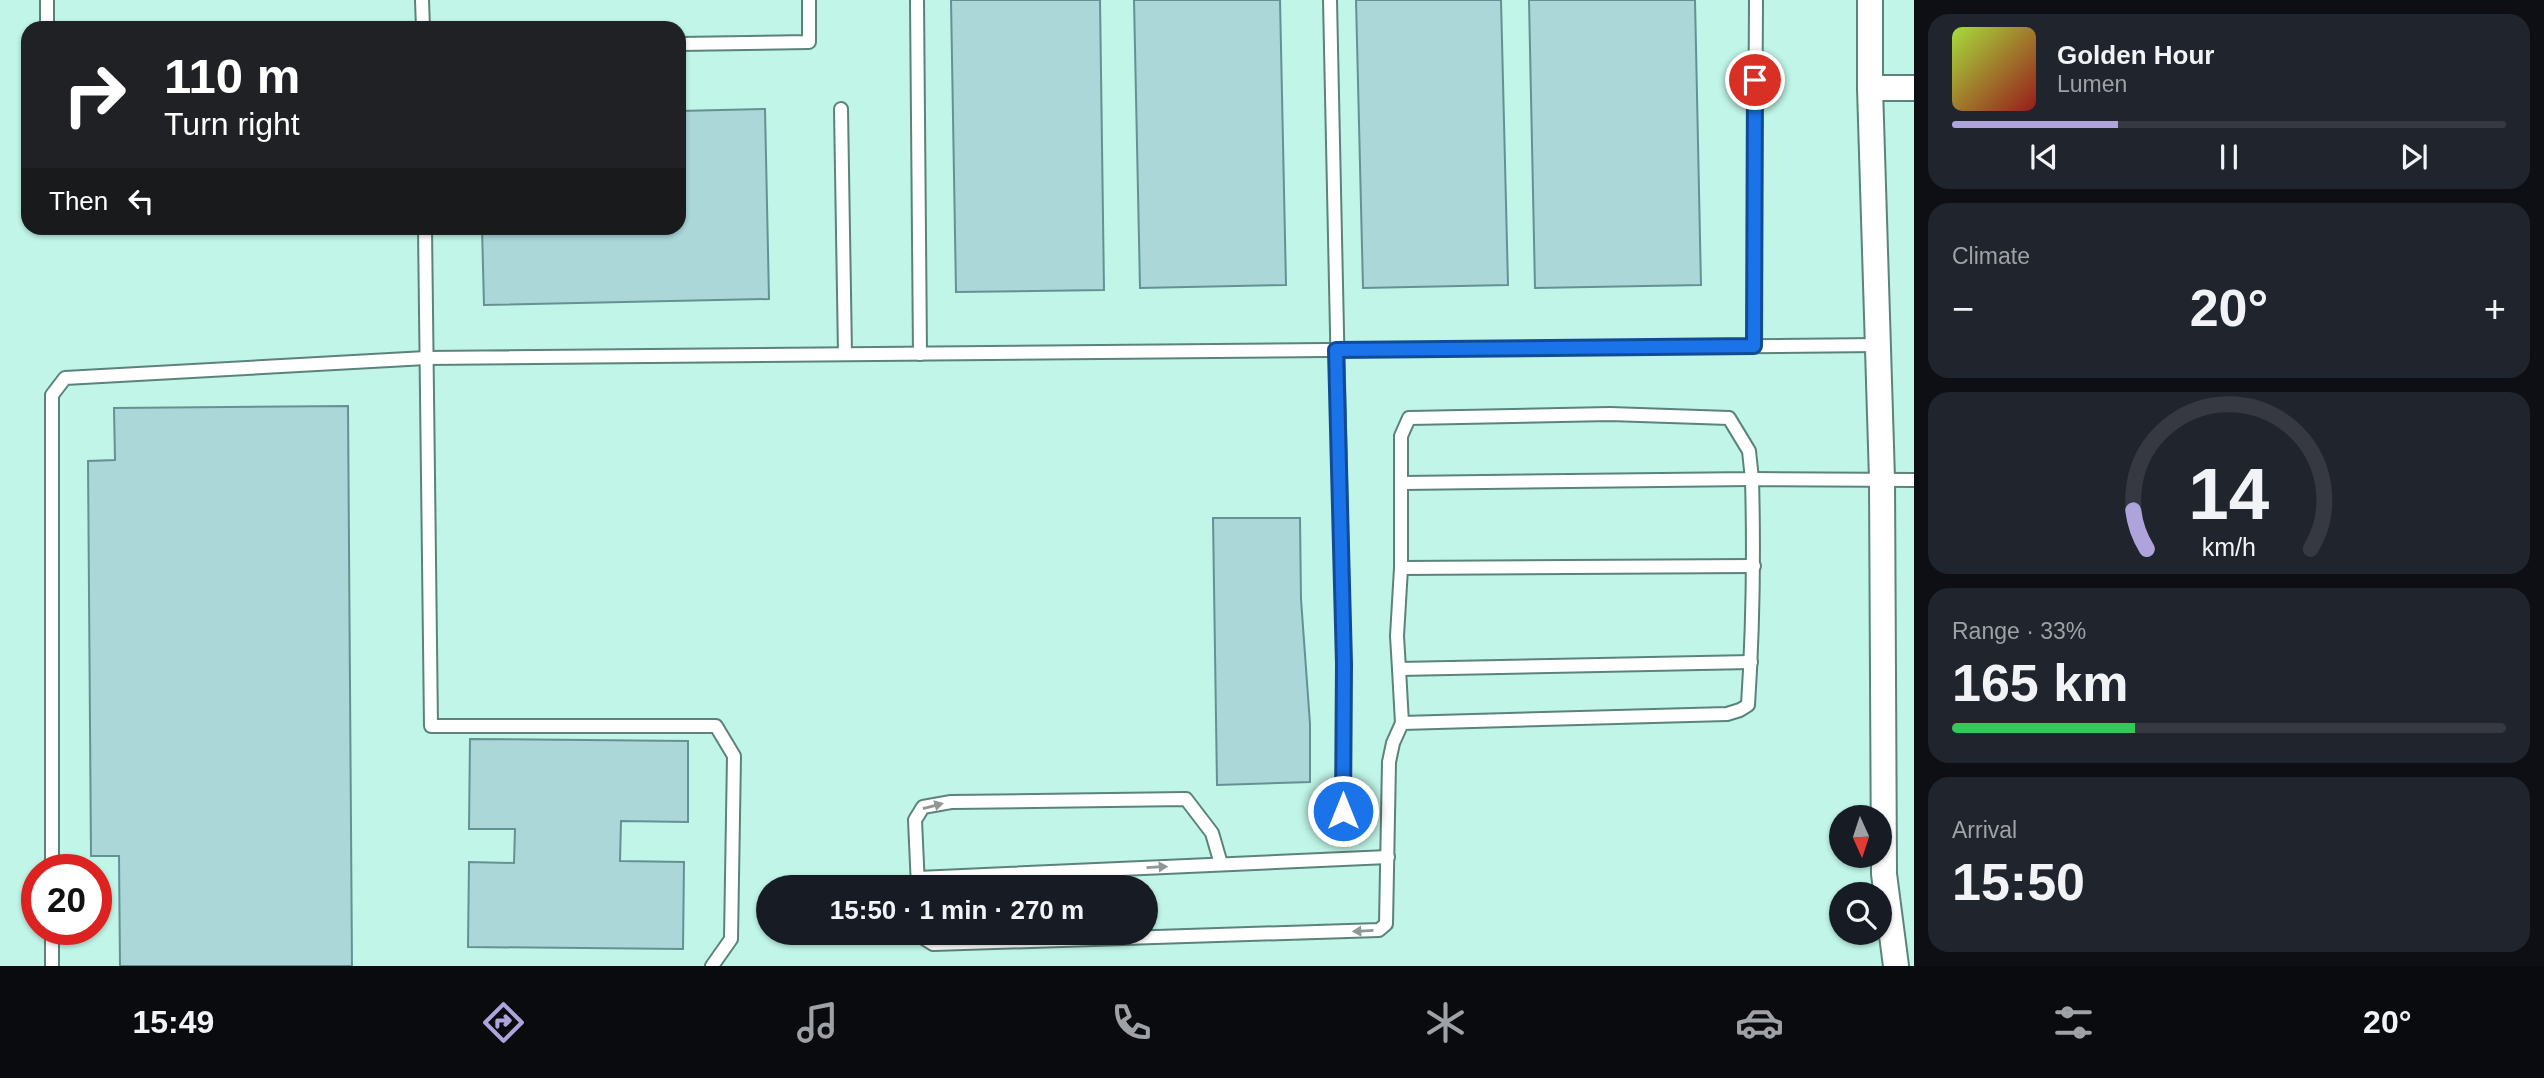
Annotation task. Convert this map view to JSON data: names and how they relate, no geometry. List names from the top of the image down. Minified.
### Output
{"north":"bottom","page":{"turn":["110 m","Turn right"],"song":["Golden Hour","Lumen"],"then":"Then","tile":["Climate",["Range · 33%","165 km"],["Arrival","15:50"]],"heat":["−","20°","+"],"limit":"20","trip":"15:50 · 1 min · 270 m","tabs":["15:49","20°"],"gauge":["14","km/h"]}}
